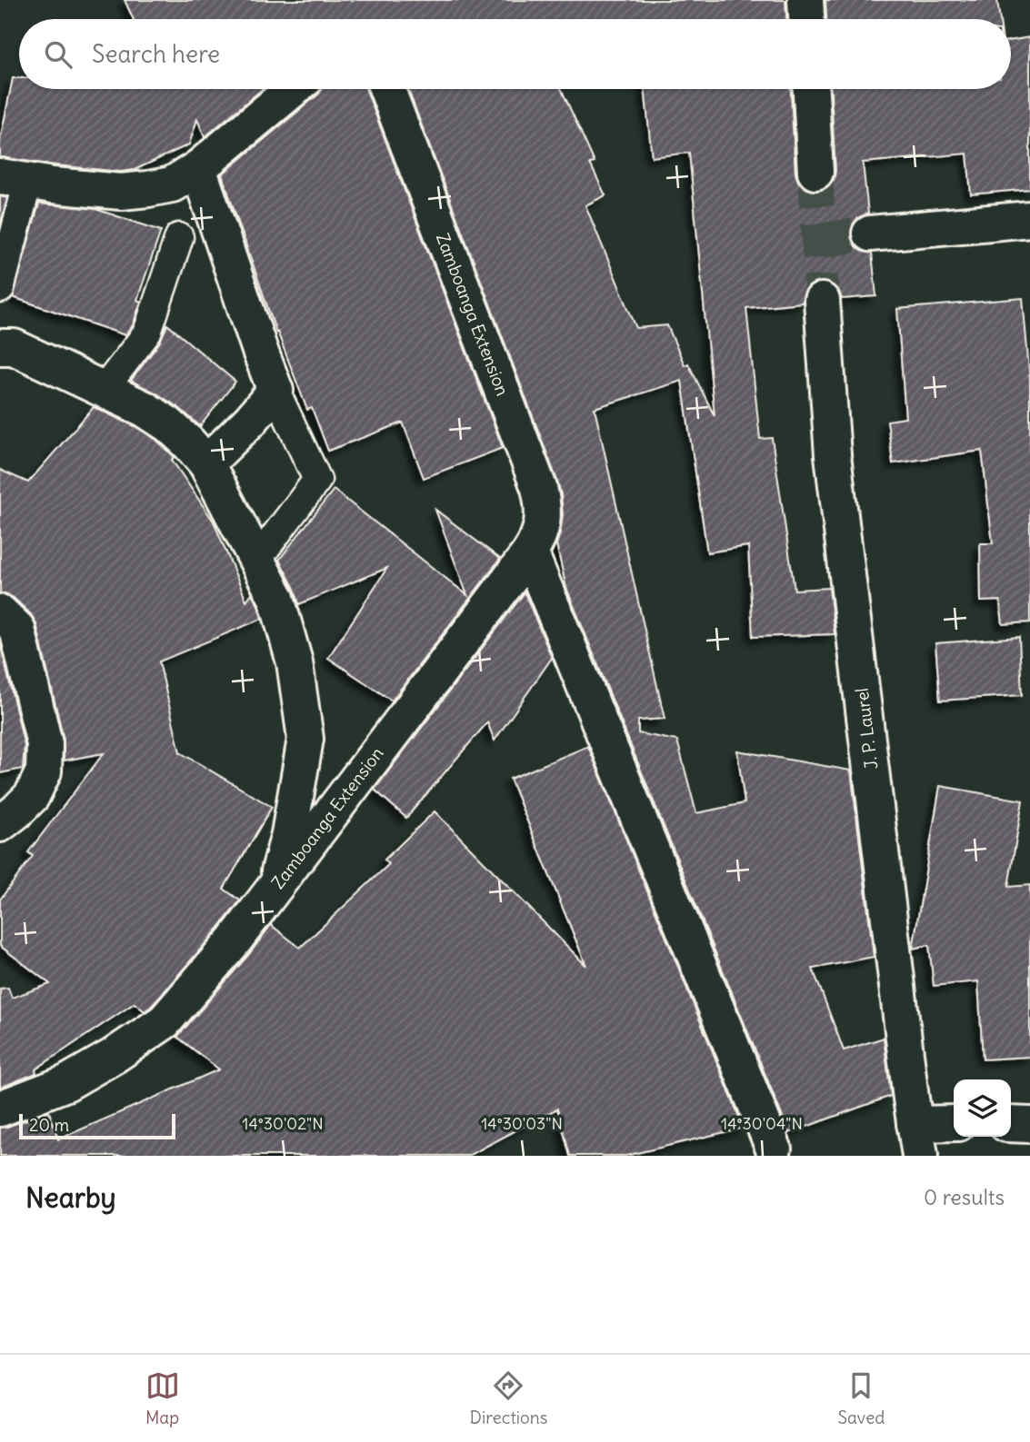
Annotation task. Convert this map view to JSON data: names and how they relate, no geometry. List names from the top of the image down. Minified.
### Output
{"streets":{"street":["Zamboanga Extension","J. P. Laurel"]},"scale_bar":"20 m","page":{"search":"Search here","scale":"20 m","heading":["Nearby","0 results"],"nav":["Map","Directions","Saved"]},"coordinates":["14°30'02\"N","14°30'03\"N","14°30'04\"N"]}
